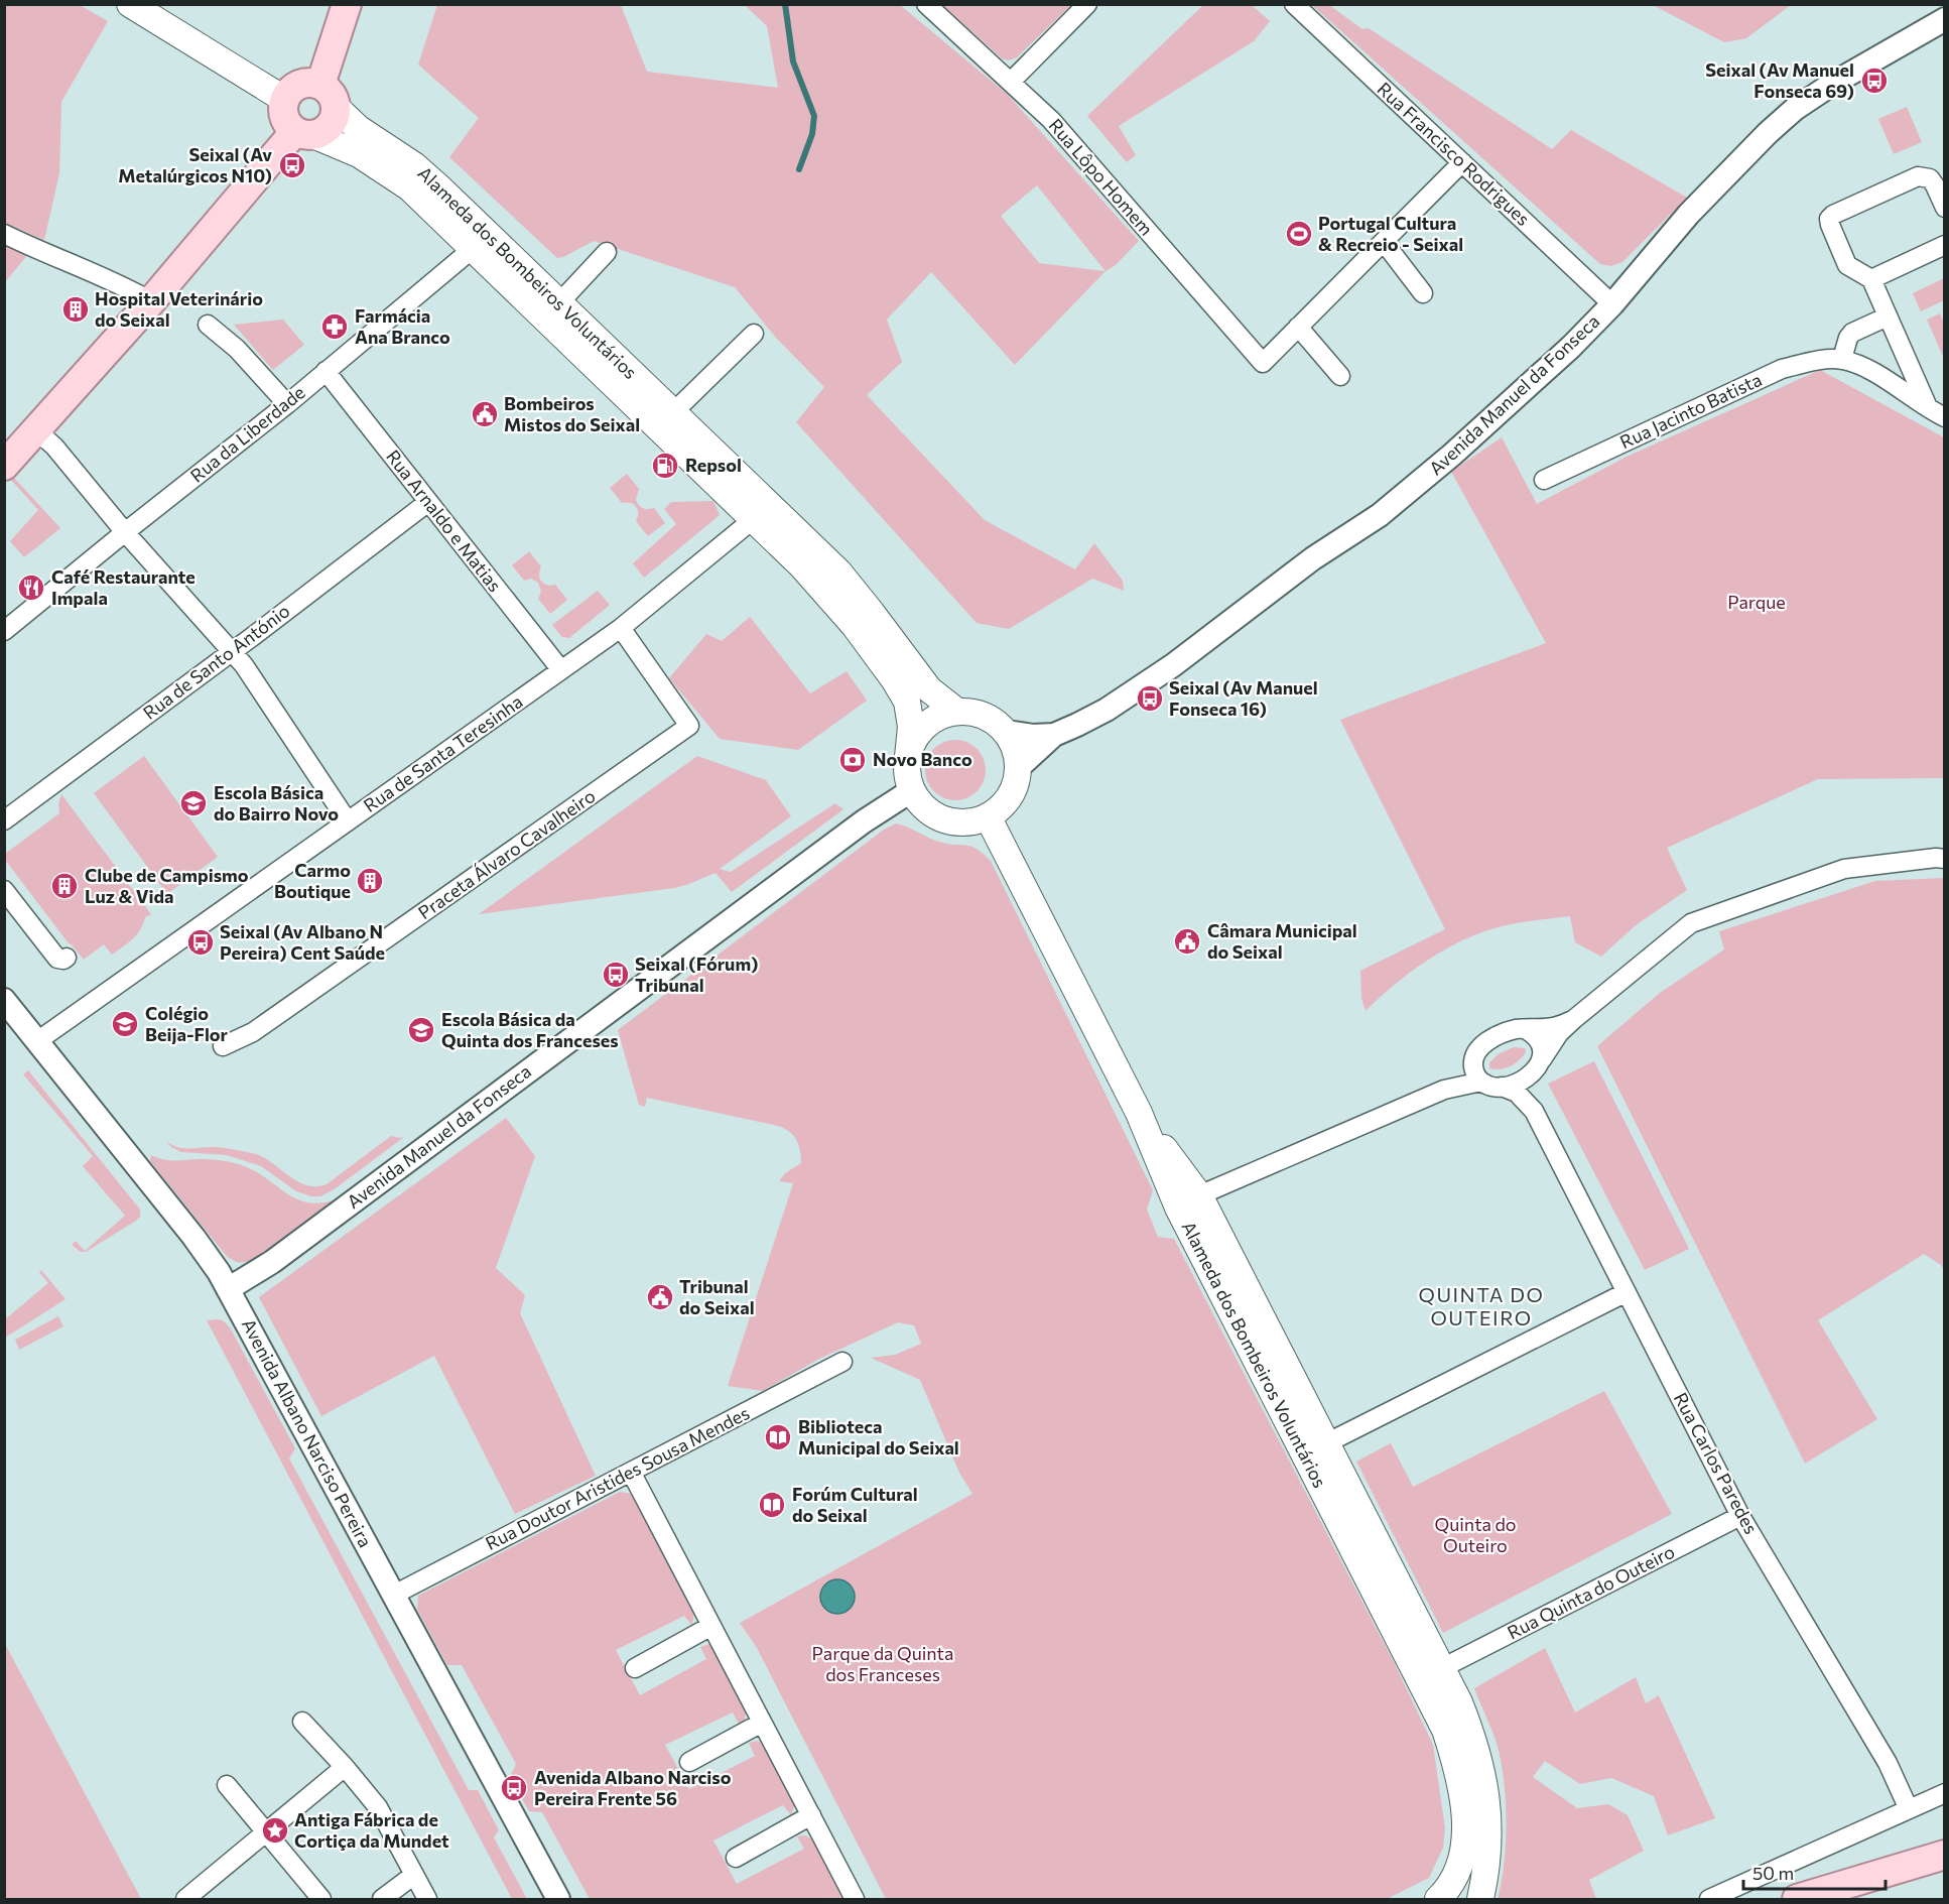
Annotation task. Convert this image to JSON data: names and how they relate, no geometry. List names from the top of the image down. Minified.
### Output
{"streets":{"main road":["Alameda dos Bombeiros Voluntários"],"street":["Rua Francisco Rodrigues","Rua Lôpo Homem","Avenida Manuel da Fonseca","Rua Jacinto Batista","Rua da Liberdade","Rua Arnaldo e Matias","Rua de Santo António","Rua de Santa Teresinha","Praceta Álvaro Cavalheiro","Avenida Albano Narciso Pereira","Rua Carlos Paredes","Rua Doutor Aristides Sousa Mendes","Rua Quinta do Outeiro"]},"crossings":[["Rua Francisco Rodrigues","Avenida Manuel da Fonseca"],["Alameda dos Bombeiros Voluntários","Avenida Manuel da Fonseca"],["Alameda dos Bombeiros Voluntários","Rua da Liberdade"],["Alameda dos Bombeiros Voluntários","Rua de Santa Teresinha"],["Avenida Manuel da Fonseca","Avenida Albano Narciso Pereira"],["Rua da Liberdade","Rua Arnaldo e Matias"],["Rua Arnaldo e Matias","Rua de Santo António"],["Rua Arnaldo e Matias","Rua de Santa Teresinha"],["Rua de Santa Teresinha","Praceta Álvaro Cavalheiro"],["Rua de Santa Teresinha","Avenida Albano Narciso Pereira"],["Avenida Albano Narciso Pereira","Rua Doutor Aristides Sousa Mendes"],["Rua Carlos Paredes","Rua Quinta do Outeiro"]],"districts":["QUINTA DO OUTEIRO"],"parks":["Parque","Quinta do Outeiro","Parque da Quinta dos Franceses"],"places":{"bus stop":["Seixal (Av Manuel Fonseca 69)","Seixal (Av Metalúrgicos N10)","Seixal (Av Manuel Fonseca 16)","Seixal (Av Albano N Pereira) Cent Saúde","Seixal (Fórum) Tribunal","Avenida Albano Narciso Pereira Frente 56"],"sports":["Portugal Cultura & Recreio - Seixal"],"building":["Hospital Veterinário do Seixal","Carmo Boutique","Clube de Campismo Luz & Vida"],"pharmacy":["Farmácia Ana Branco"],"public building":["Bombeiros Mistos do Seixal","Câmara Municipal do Seixal","Tribunal do Seixal"],"fuel station":["Repsol"],"restaurant":["Café Restaurante Impala"],"bank":["Novo Banco"],"school or university":["Escola Básica do Bairro Novo","Colégio Beija-Flor","Escola Básica da Quinta dos Franceses"],"library":["Biblioteca Municipal do Seixal","Forúm Cultural do Seixal"],"place":["Antiga Fábrica de Cortiça da Mundet"]},"scale_bar":"50 m"}
